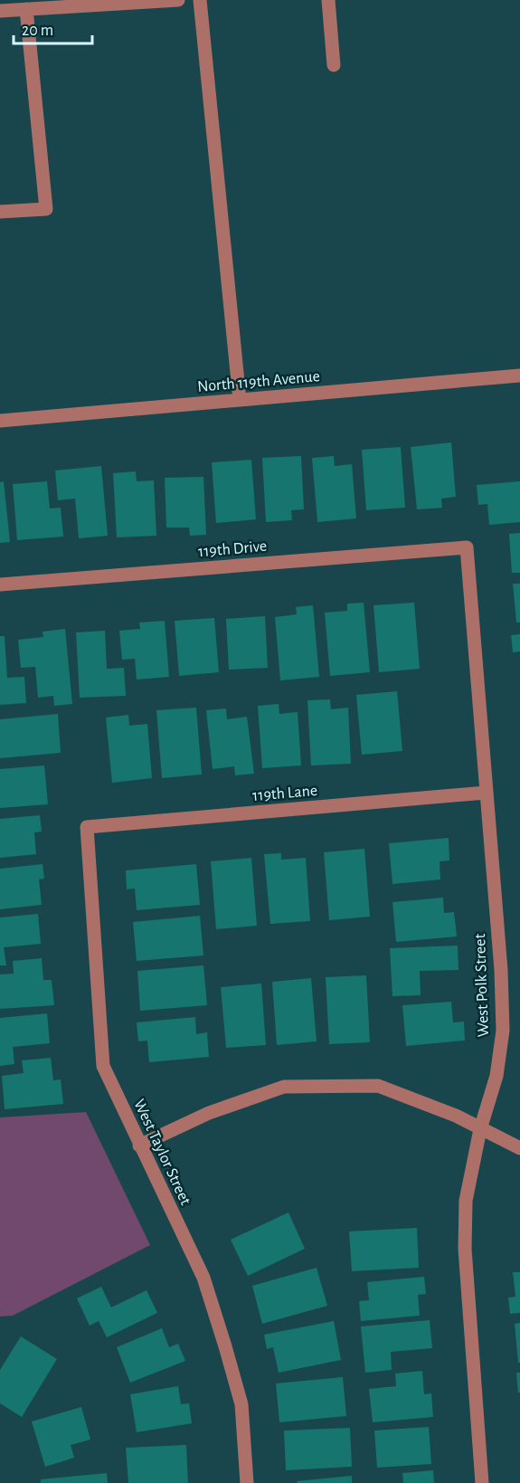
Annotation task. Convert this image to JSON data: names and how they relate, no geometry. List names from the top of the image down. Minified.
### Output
{"streets":{"street":["North 119th Avenue","119th Drive","119th Lane","West Polk Street","West Taylor Street"]},"crossings":[["119th Drive","West Polk Street"],["119th Lane","West Polk Street"],["119th Lane","West Taylor Street"]],"scale_bar":"20 m"}
